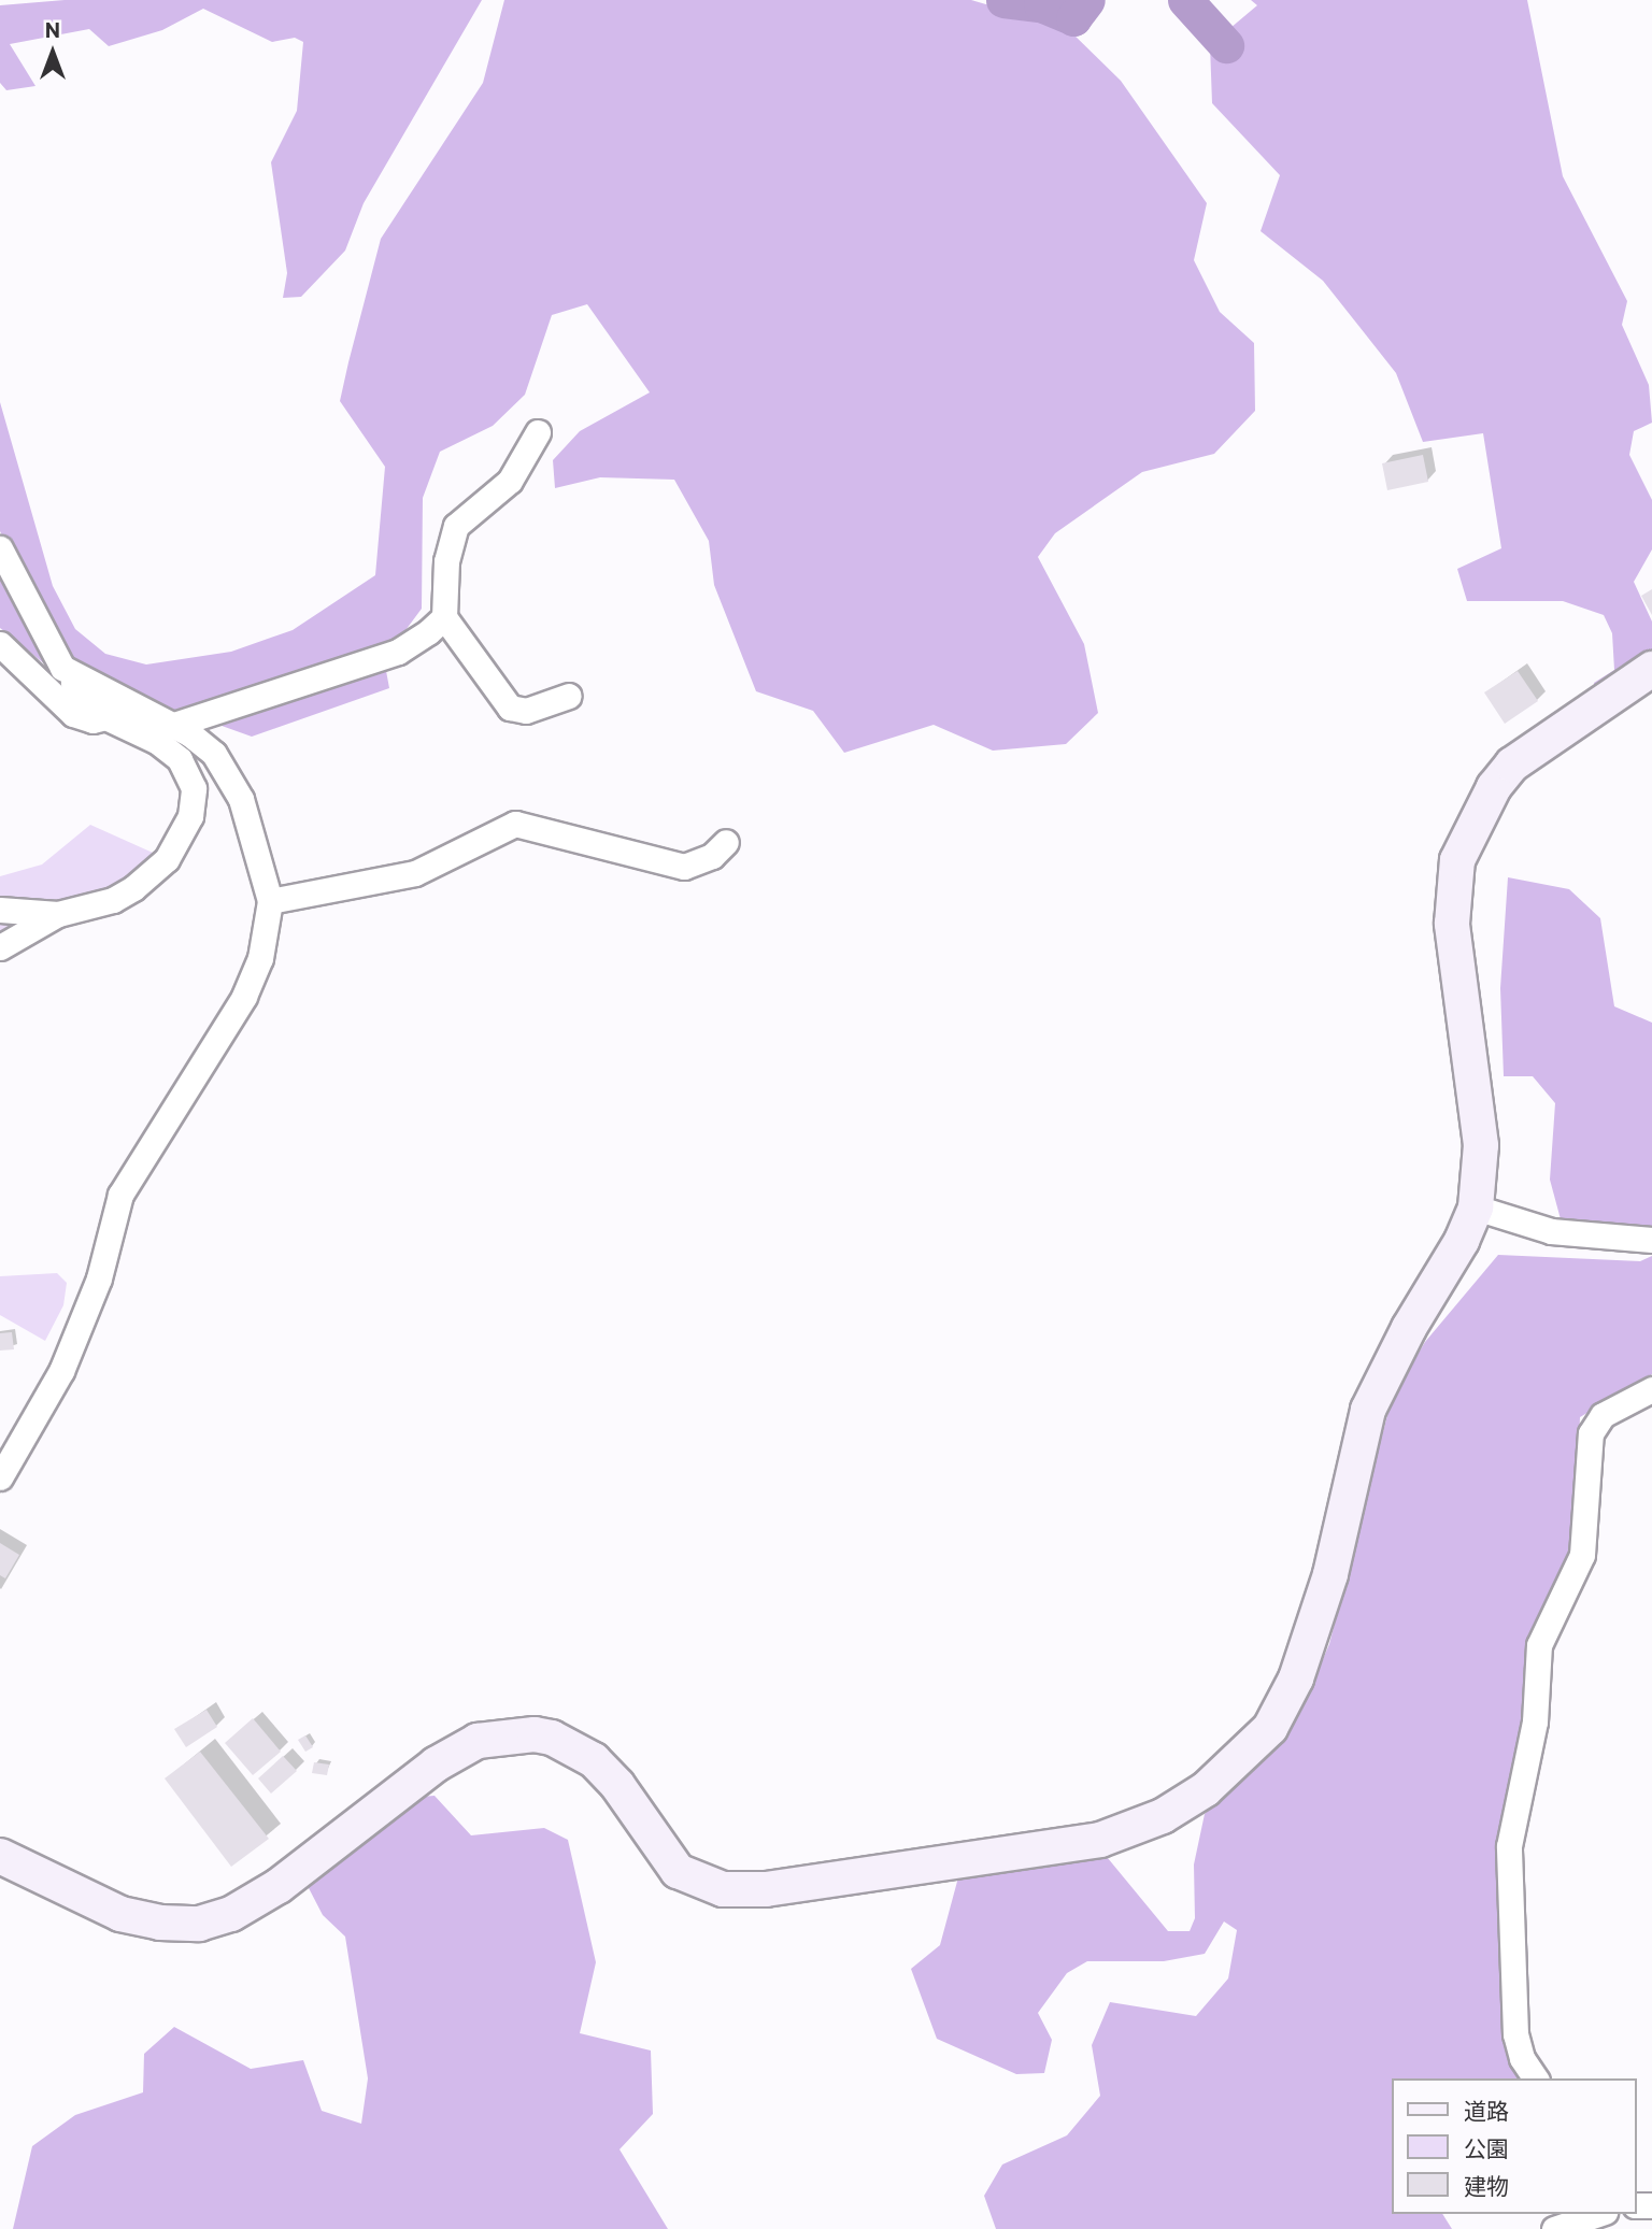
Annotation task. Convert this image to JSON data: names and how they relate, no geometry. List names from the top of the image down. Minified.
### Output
{"legend":["道路","公園","建物"],"north":"top"}
